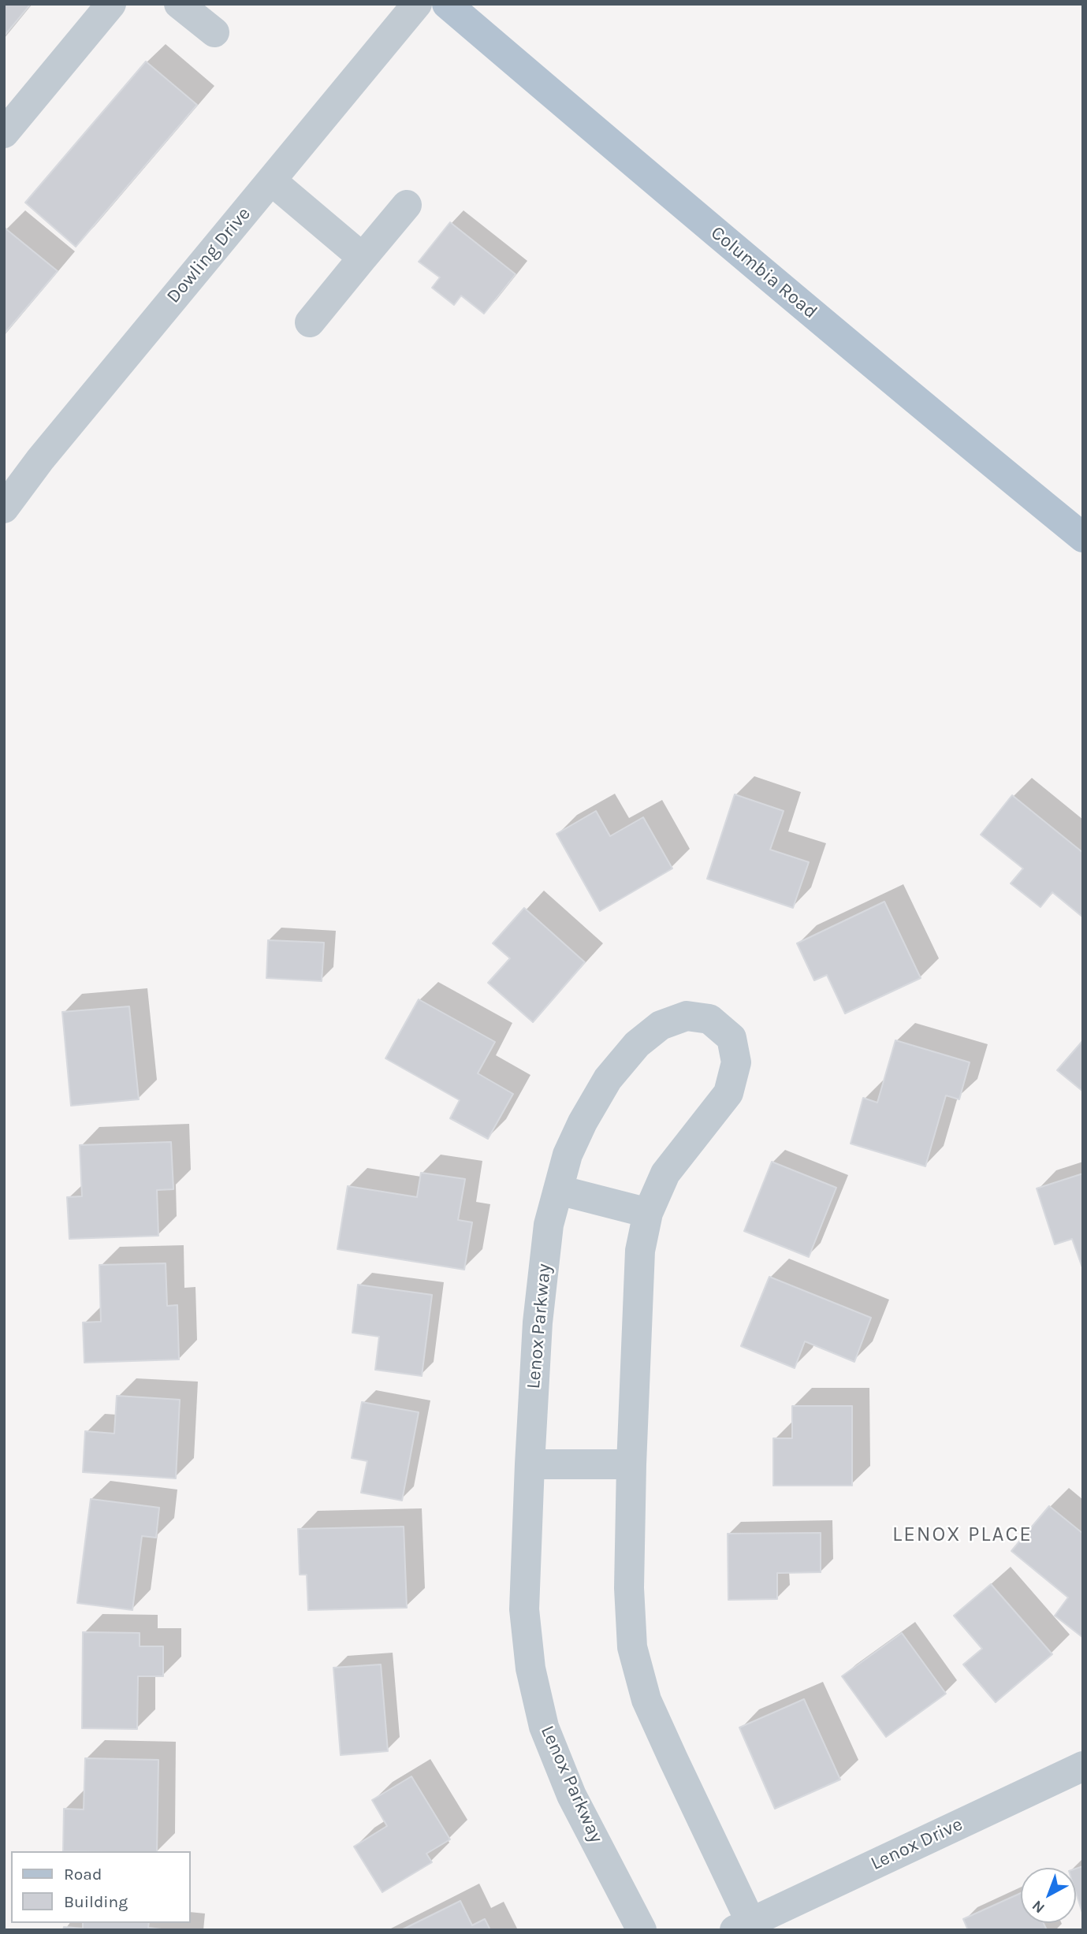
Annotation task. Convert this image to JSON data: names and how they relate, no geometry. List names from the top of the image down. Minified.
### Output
{"streets":{"main road":["Columbia Road"],"street":["Dowling Drive","Lenox Parkway","Lenox Drive"]},"crossings":[["Lenox Parkway","Lenox Drive"]],"districts":["LENOX PLACE"],"legend":["Road","Building"],"north":"bottom left"}
